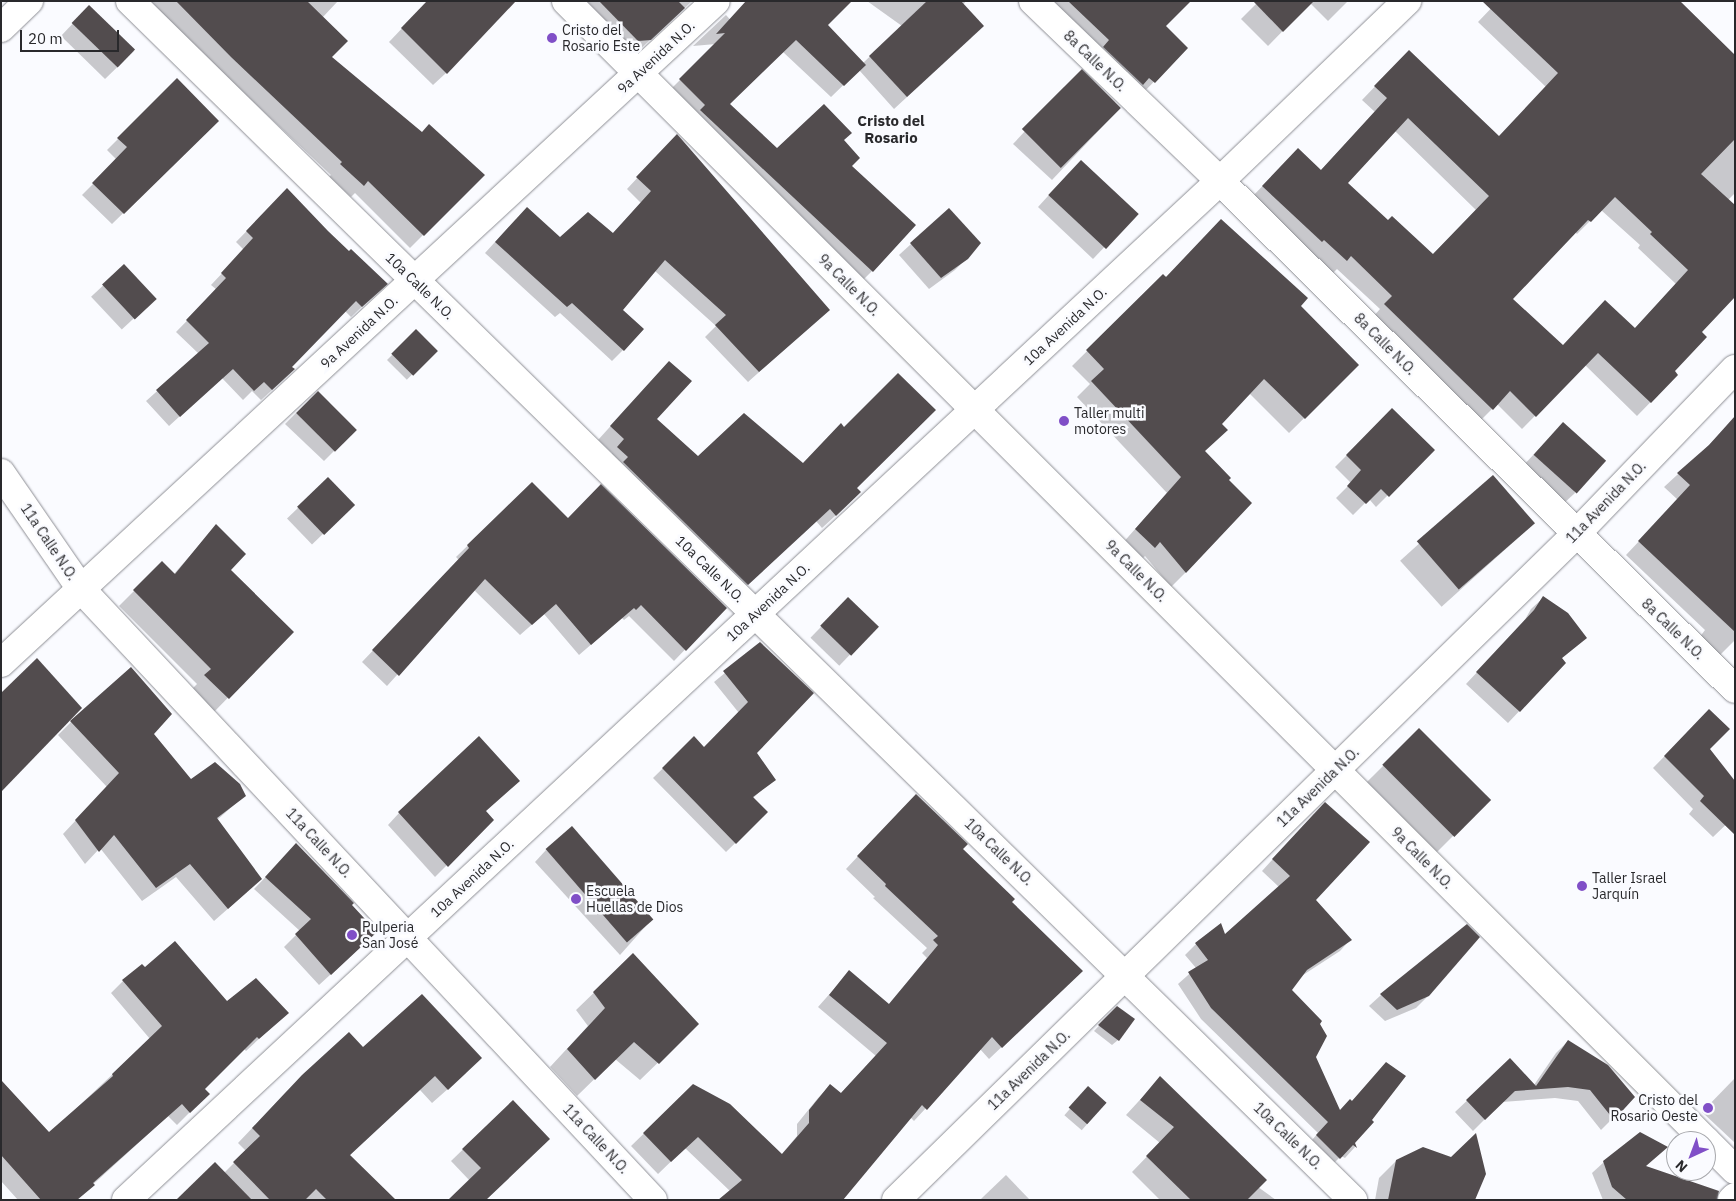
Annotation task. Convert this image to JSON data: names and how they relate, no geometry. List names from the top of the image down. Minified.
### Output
{"streets":{"street":["9a Avenida N.O.","8a Calle N.O.","9a Calle N.O.","10a Calle N.O.","10a Avenida N.O.","11a Avenida N.O.","11a Calle N.O."]},"crossings":[["9a Avenida N.O.","9a Calle N.O."],["9a Avenida N.O.","10a Calle N.O."],["9a Avenida N.O.","11a Calle N.O."],["8a Calle N.O.","10a Avenida N.O."],["8a Calle N.O.","11a Avenida N.O."],["9a Calle N.O.","10a Avenida N.O."],["9a Calle N.O.","11a Avenida N.O."],["10a Calle N.O.","10a Avenida N.O."],["10a Calle N.O.","11a Avenida N.O."],["10a Avenida N.O.","11a Calle N.O."]],"districts":["Cristo del Rosario"],"places":["Cristo del Rosario Este","Taller multi motores","Taller Israel Jarquín","Escuela Huellas de Dios","Pulperia San José","Cristo del Rosario Oeste"],"scale_bar":"20 m","north":"bottom left"}
